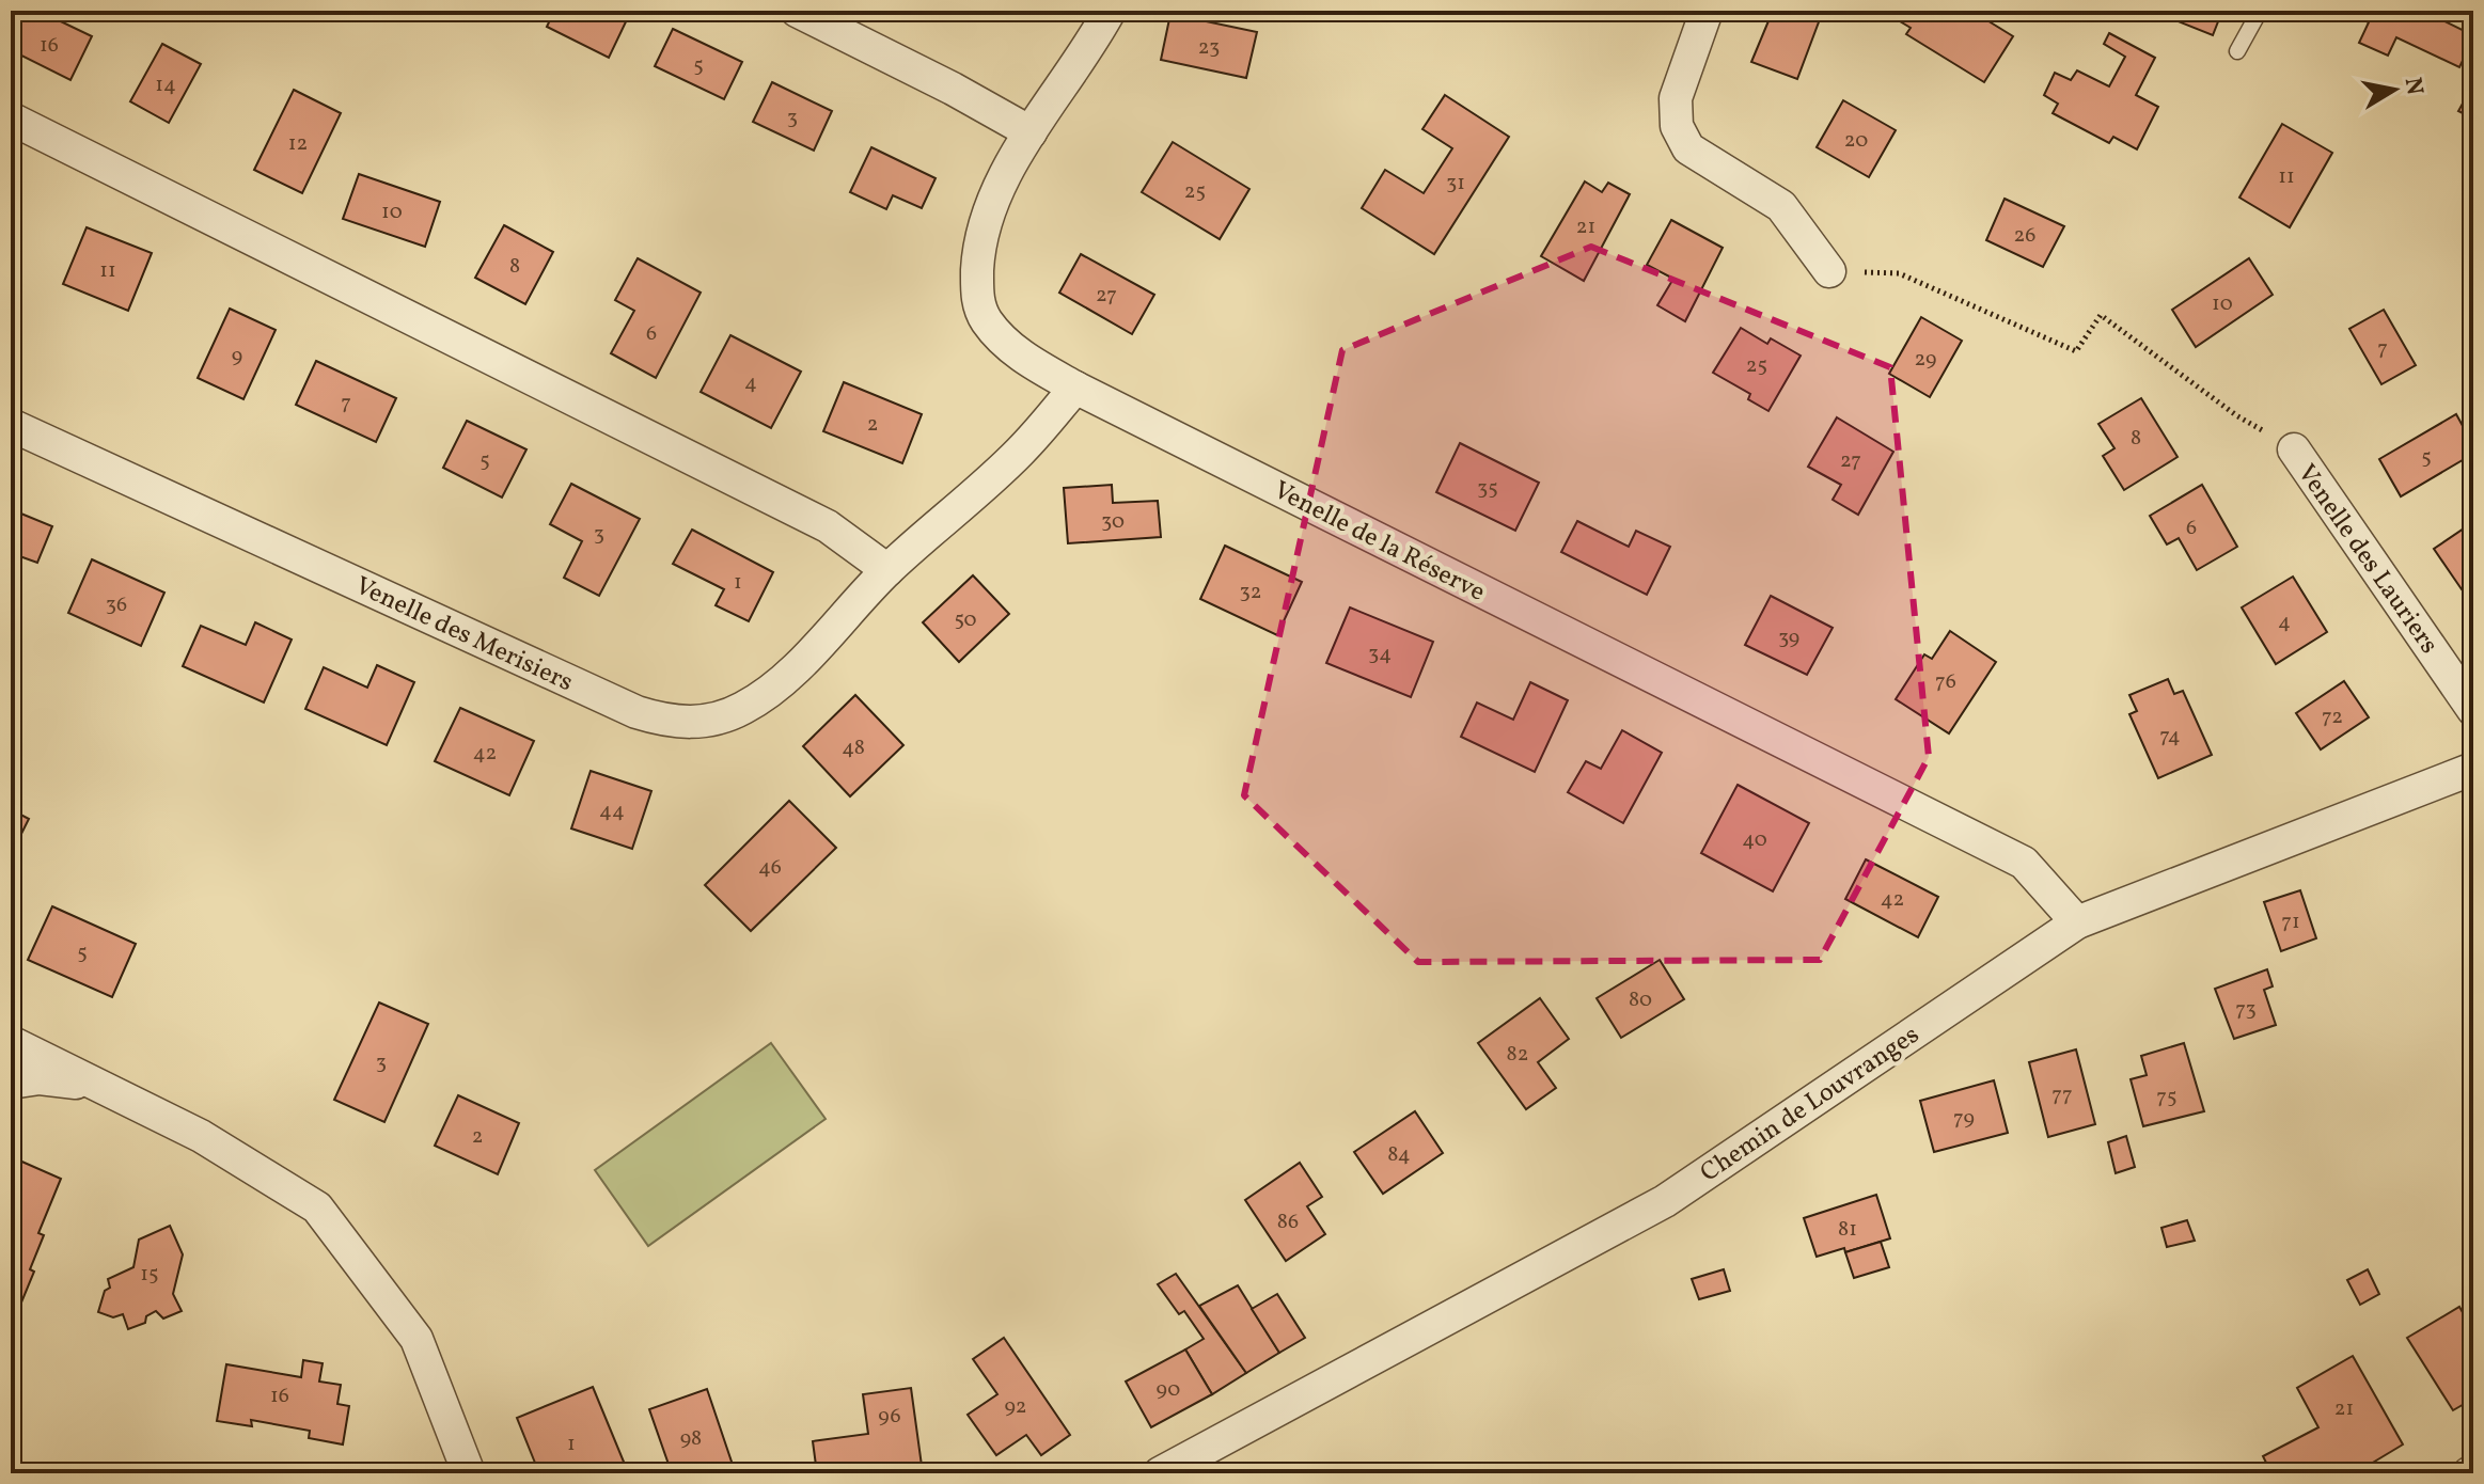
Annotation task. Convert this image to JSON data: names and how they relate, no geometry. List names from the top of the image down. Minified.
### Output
{"streets":{"street":["Venelle de la Réserve","Venelle des Lauriers","Venelle des Merisiers","Chemin de Louvranges"]},"crossings":[["Venelle de la Réserve","Venelle des Merisiers"],["Venelle de la Réserve","Chemin de Louvranges"]],"house_numbers":["16","23","5","14","3","20","12","11","31","25","10","21","26","8","11","27","10","6","7","9","29","25","4","7","2","8","5","5","27","35","30","6","3","1","32","36","50","4","39","34","76","72","74","48","42","44","40","46","42","71","5","80","73","82","3","77","75","79","2","84","86","81","15","90","16","92","21","96","98","1"],"north":"right"}
